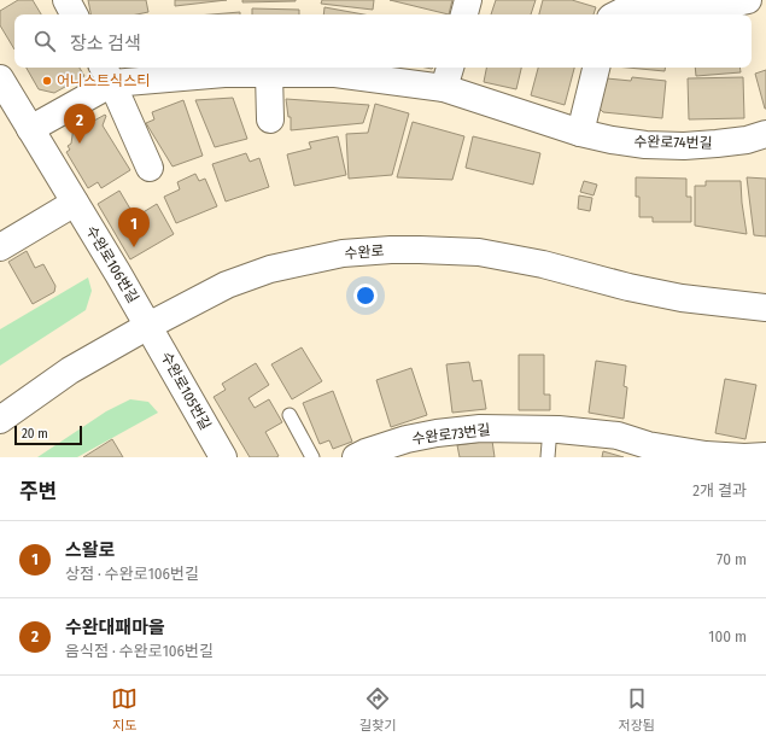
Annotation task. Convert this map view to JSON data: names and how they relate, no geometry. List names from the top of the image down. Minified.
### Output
{"streets":{"street":["수완로74번길","수완로","수완로106번길","수완로105번길","수완로73번길"]},"crossings":[["수완로74번길","수완로106번길"],["수완로","수완로106번길"],["수완로","수완로105번길"],["수완로106번길","수완로105번길"]],"places":["어니스트식스티"],"scale_bar":"20 m","page":{"search":"장소 검색","pins":["2","1"],"scale":"20 m","heading":["주변","2개 결과"],"list":[{"mark":"1","name":"스왈로","note":"상점 · 수완로106번길","value":"70 m"},{"mark":"2","name":"수완대패마을","note":"음식점 · 수완로106번길","value":"100 m"}],"nav":["지도","길찾기","저장됨"]}}
